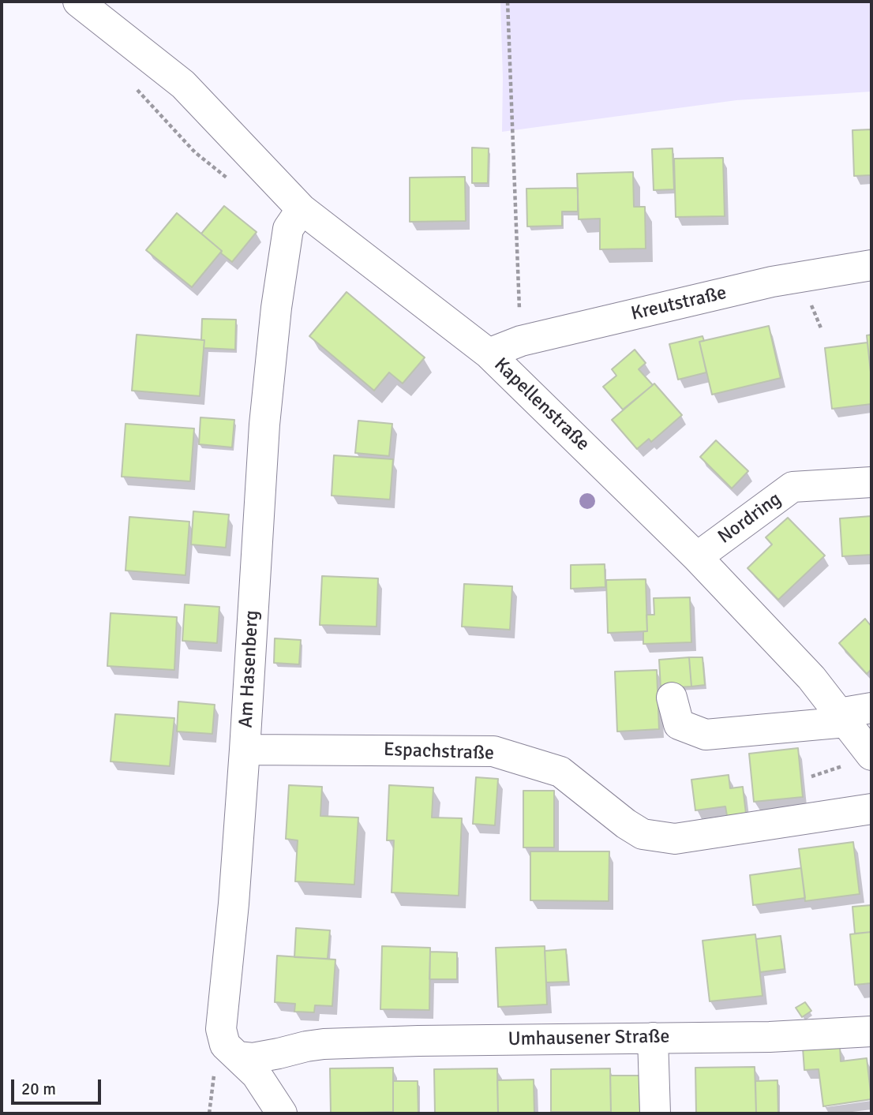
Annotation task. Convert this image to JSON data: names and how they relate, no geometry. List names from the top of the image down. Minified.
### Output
{"streets":{"street":["Kreutstraße","Kapellenstraße","Nordring","Am Hasenberg","Espachstraße","Umhausener Straße"]},"crossings":[["Kreutstraße","Kapellenstraße"],["Kapellenstraße","Nordring"],["Kapellenstraße","Am Hasenberg"],["Am Hasenberg","Espachstraße"],["Am Hasenberg","Umhausener Straße"]],"scale_bar":"20 m"}
